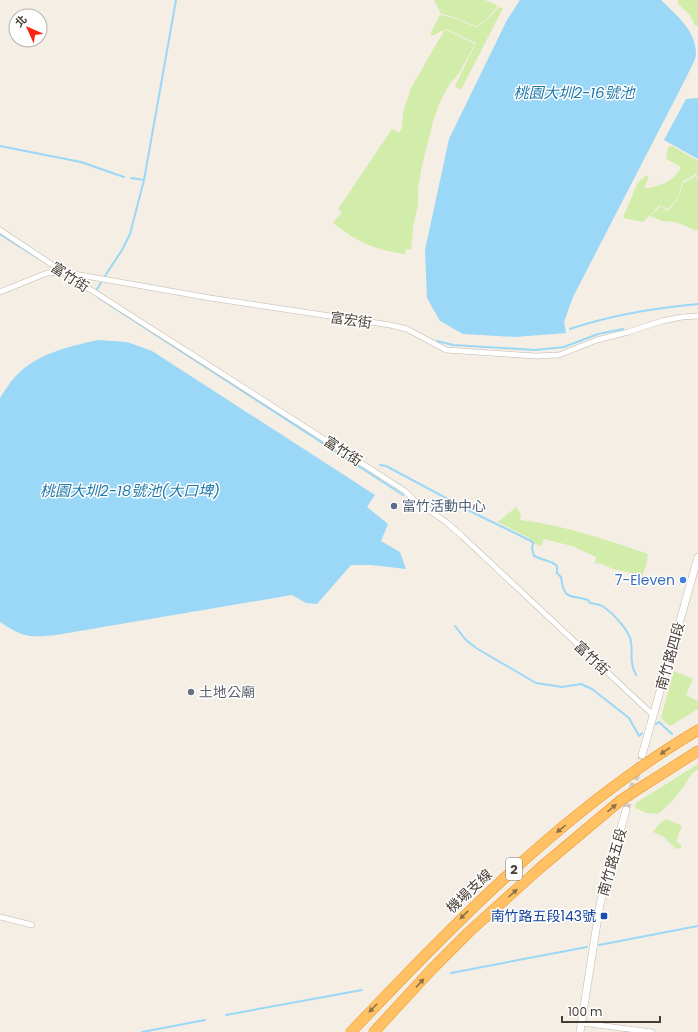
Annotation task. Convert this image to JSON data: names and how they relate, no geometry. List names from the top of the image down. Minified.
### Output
{"streets":{"highway":["2","機場支線"],"street":["富竹街","富宏街","南竹路四段","南竹路五段"]},"crossings":[["富竹街","富宏街"],["富竹街","南竹路四段"]],"water":["桃園大圳2-16號池","桃園大圳2-18號池(大口埤)"],"places":{"other":["富竹活動中心","7-Eleven","土地公廟"],"transit":["南竹路五段143號"]},"scale_bar":"100 m","north":"top left"}
